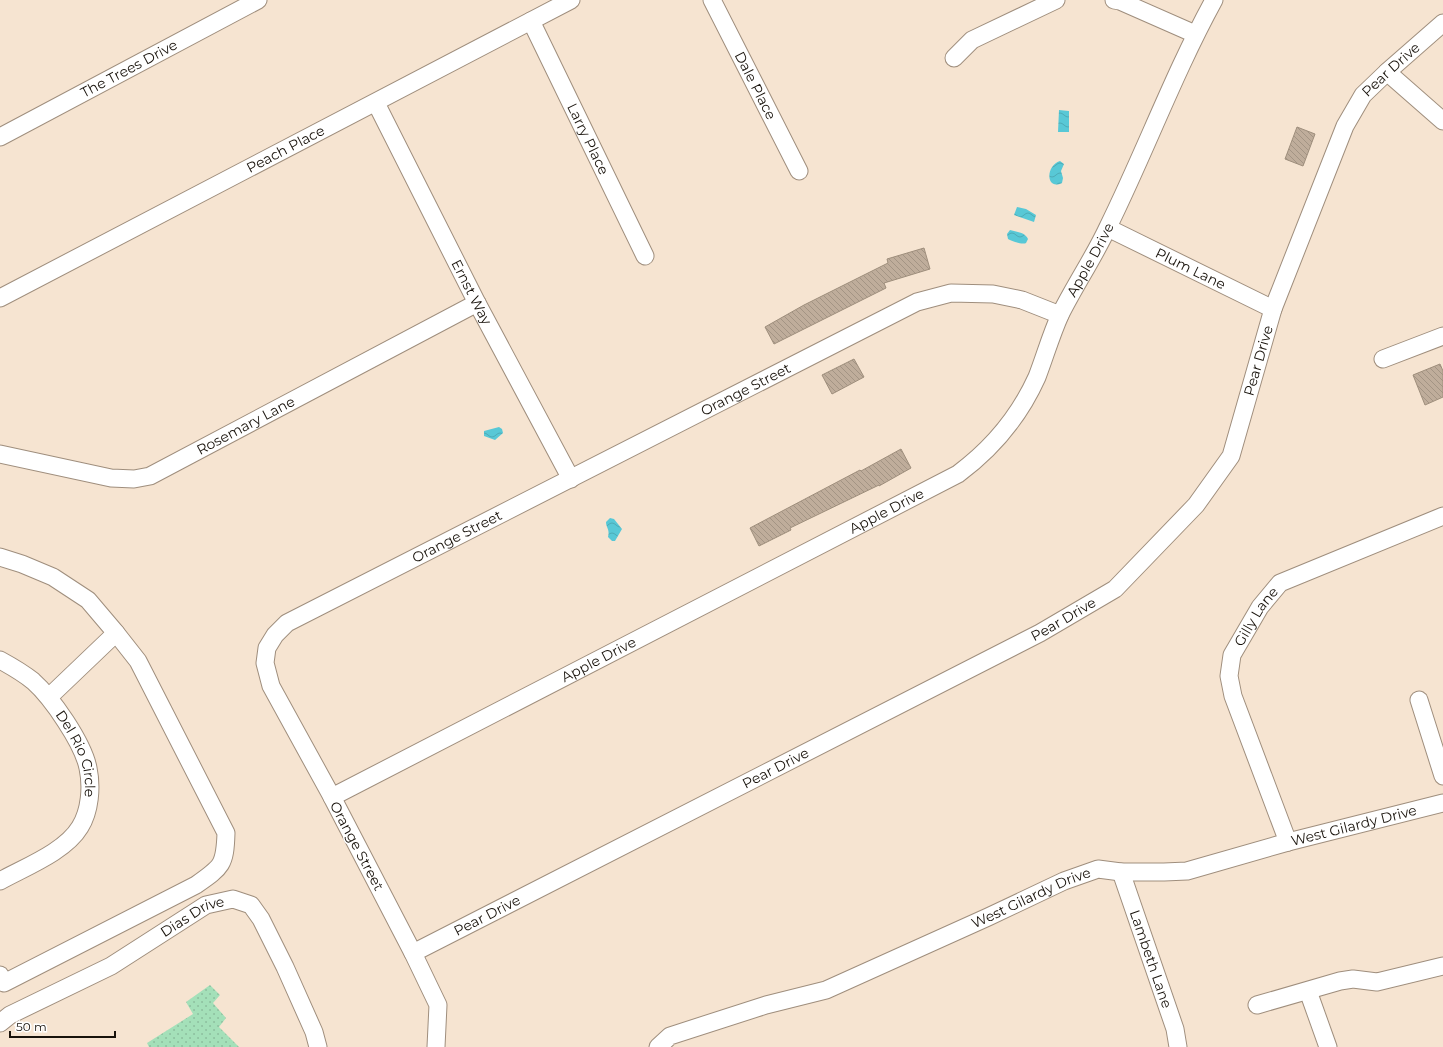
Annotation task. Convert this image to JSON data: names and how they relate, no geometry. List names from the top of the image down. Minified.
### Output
{"streets":{"street":["The Trees Drive","Pear Drive","Dale Place","Larry Place","Peach Place","Apple Drive","Plum Lane","Ernst Way","Orange Street","Rosemary Lane","Gilly Lane","Del Rio Circle","West Gilardy Drive","Dias Drive","Lambeth Lane"]},"crossings":[["Pear Drive","Plum Lane"],["Pear Drive","Orange Street"],["Larry Place","Peach Place"],["Peach Place","Ernst Way"],["Apple Drive","Plum Lane"],["Apple Drive","Orange Street"],["Ernst Way","Orange Street"],["Ernst Way","Rosemary Lane"],["Gilly Lane","West Gilardy Drive"],["West Gilardy Drive","Lambeth Lane"]],"scale_bar":"50 m"}
